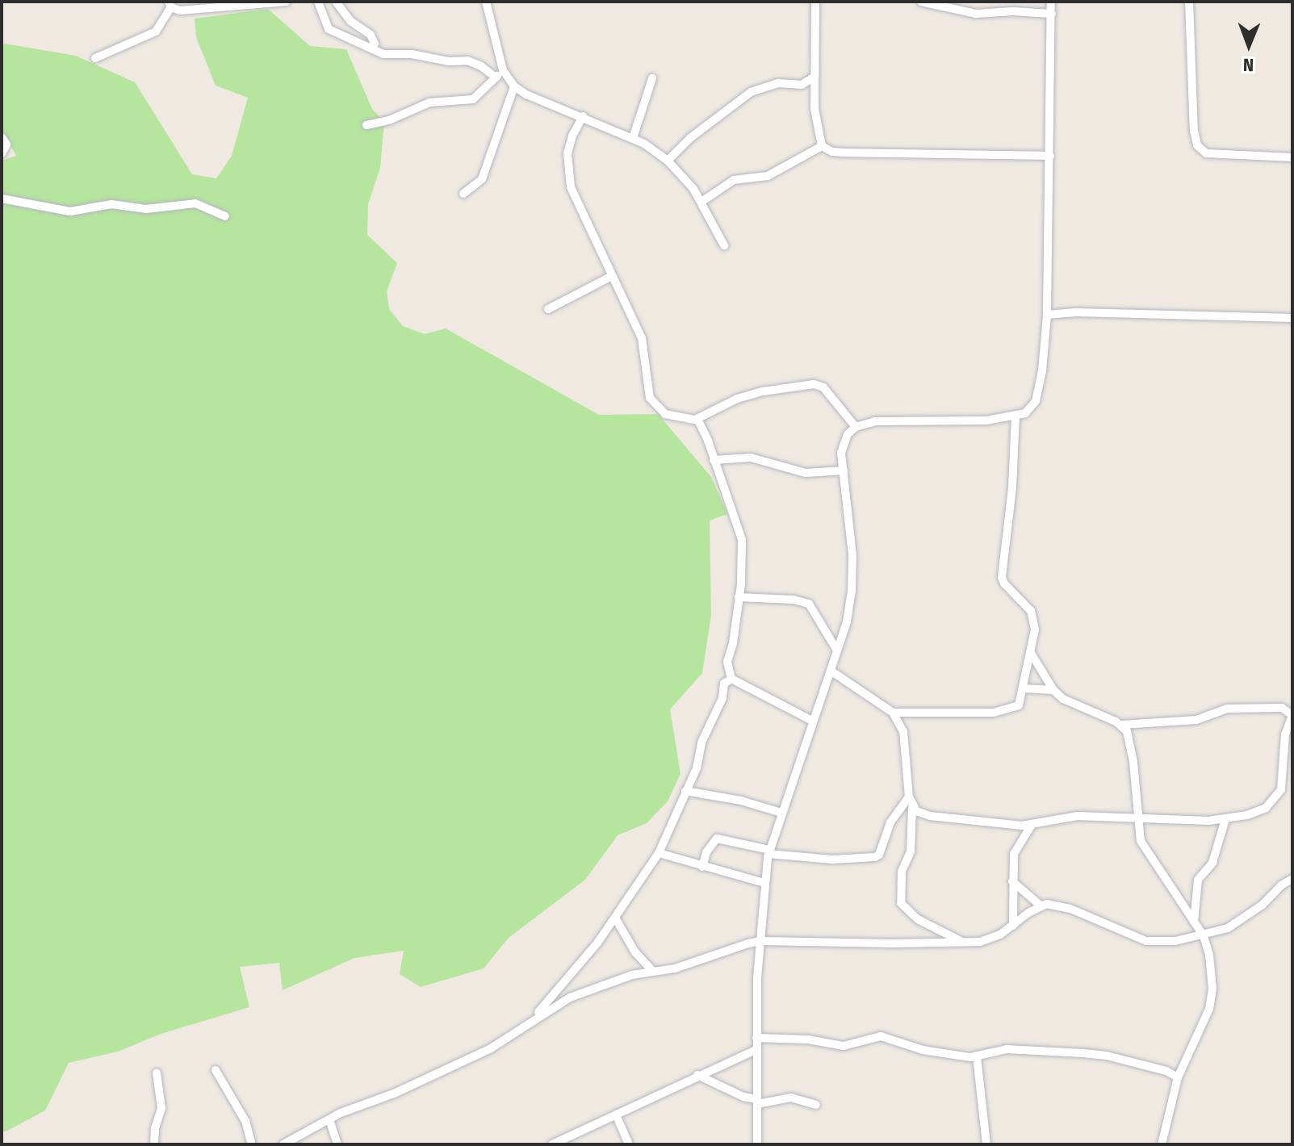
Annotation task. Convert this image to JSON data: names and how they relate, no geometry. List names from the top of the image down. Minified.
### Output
{"north":"bottom"}
